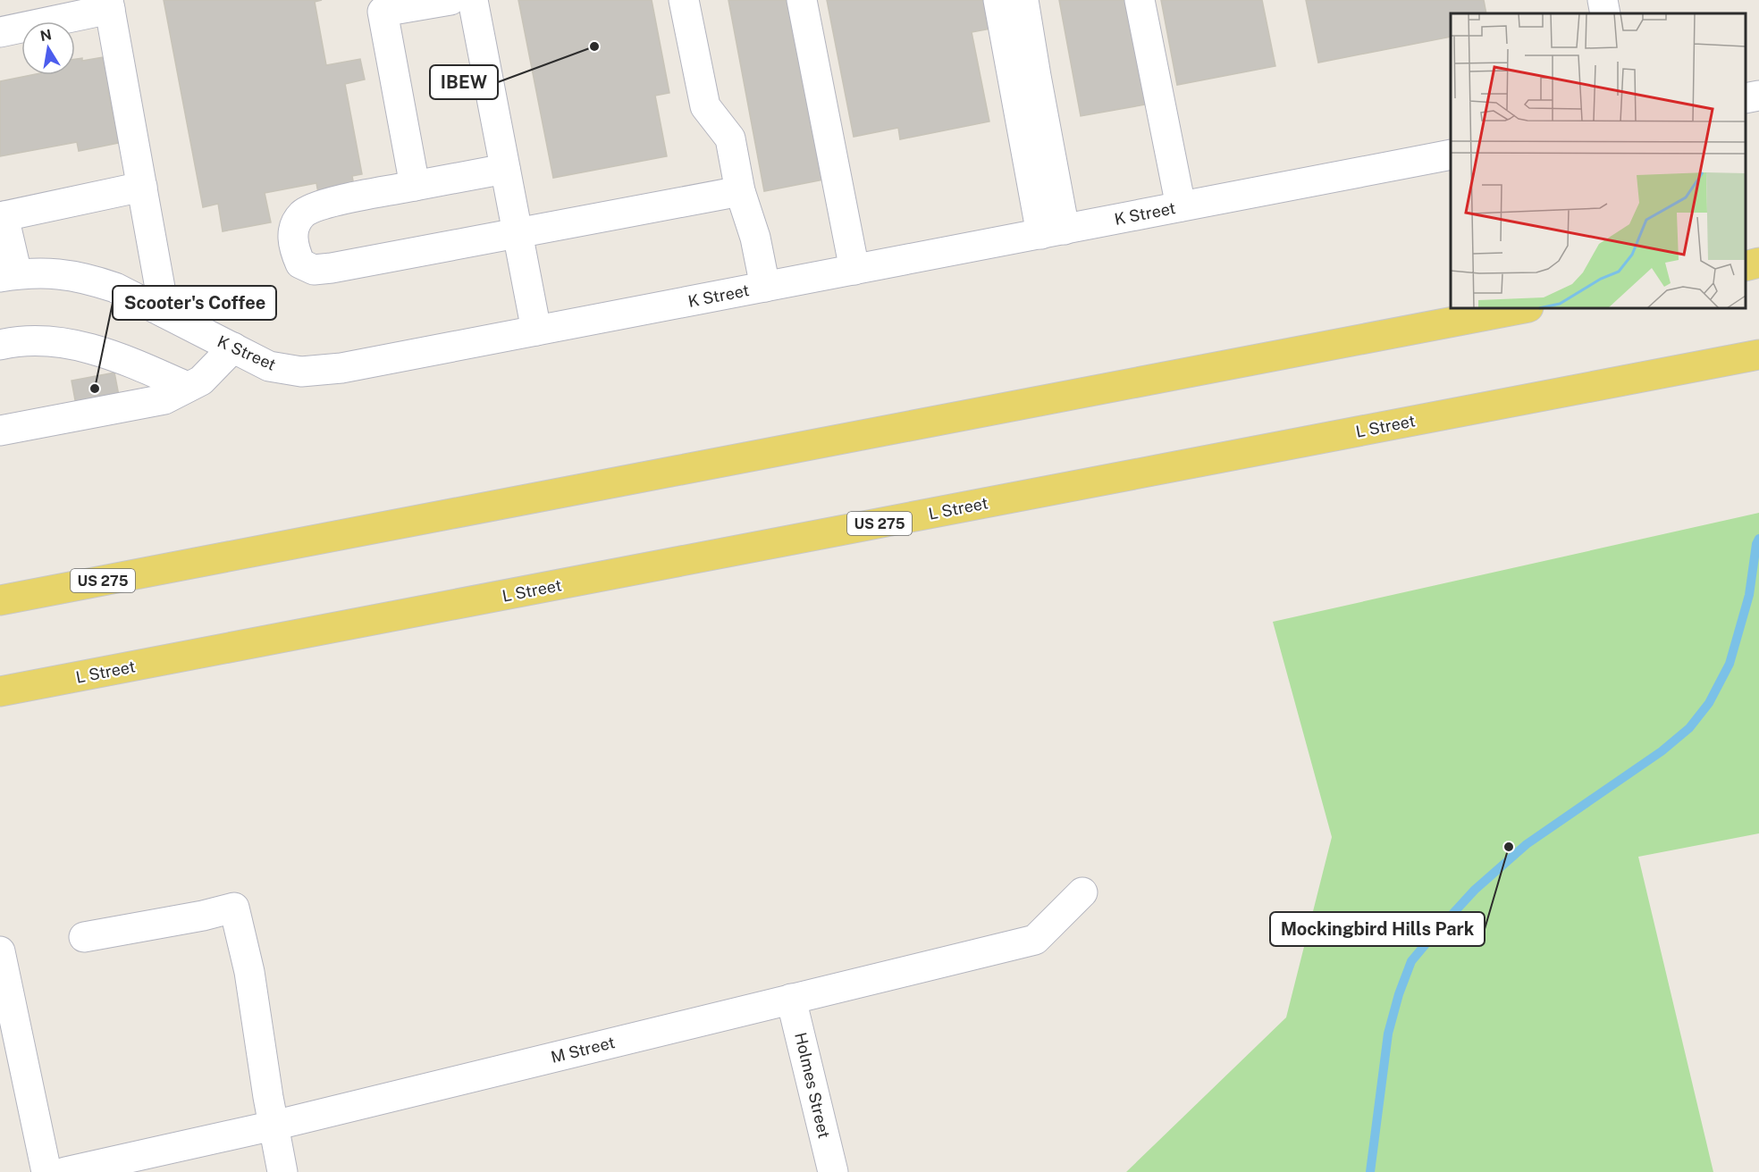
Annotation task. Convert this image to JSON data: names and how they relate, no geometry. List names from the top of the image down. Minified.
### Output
{"streets":{"main road":["L Street","US 275"],"street":["K Street","M Street","Holmes Street"]},"crossings":[["M Street","Holmes Street"]],"places":["IBEW","Scooter's Coffee","Mockingbird Hills Park"],"north":"top"}
